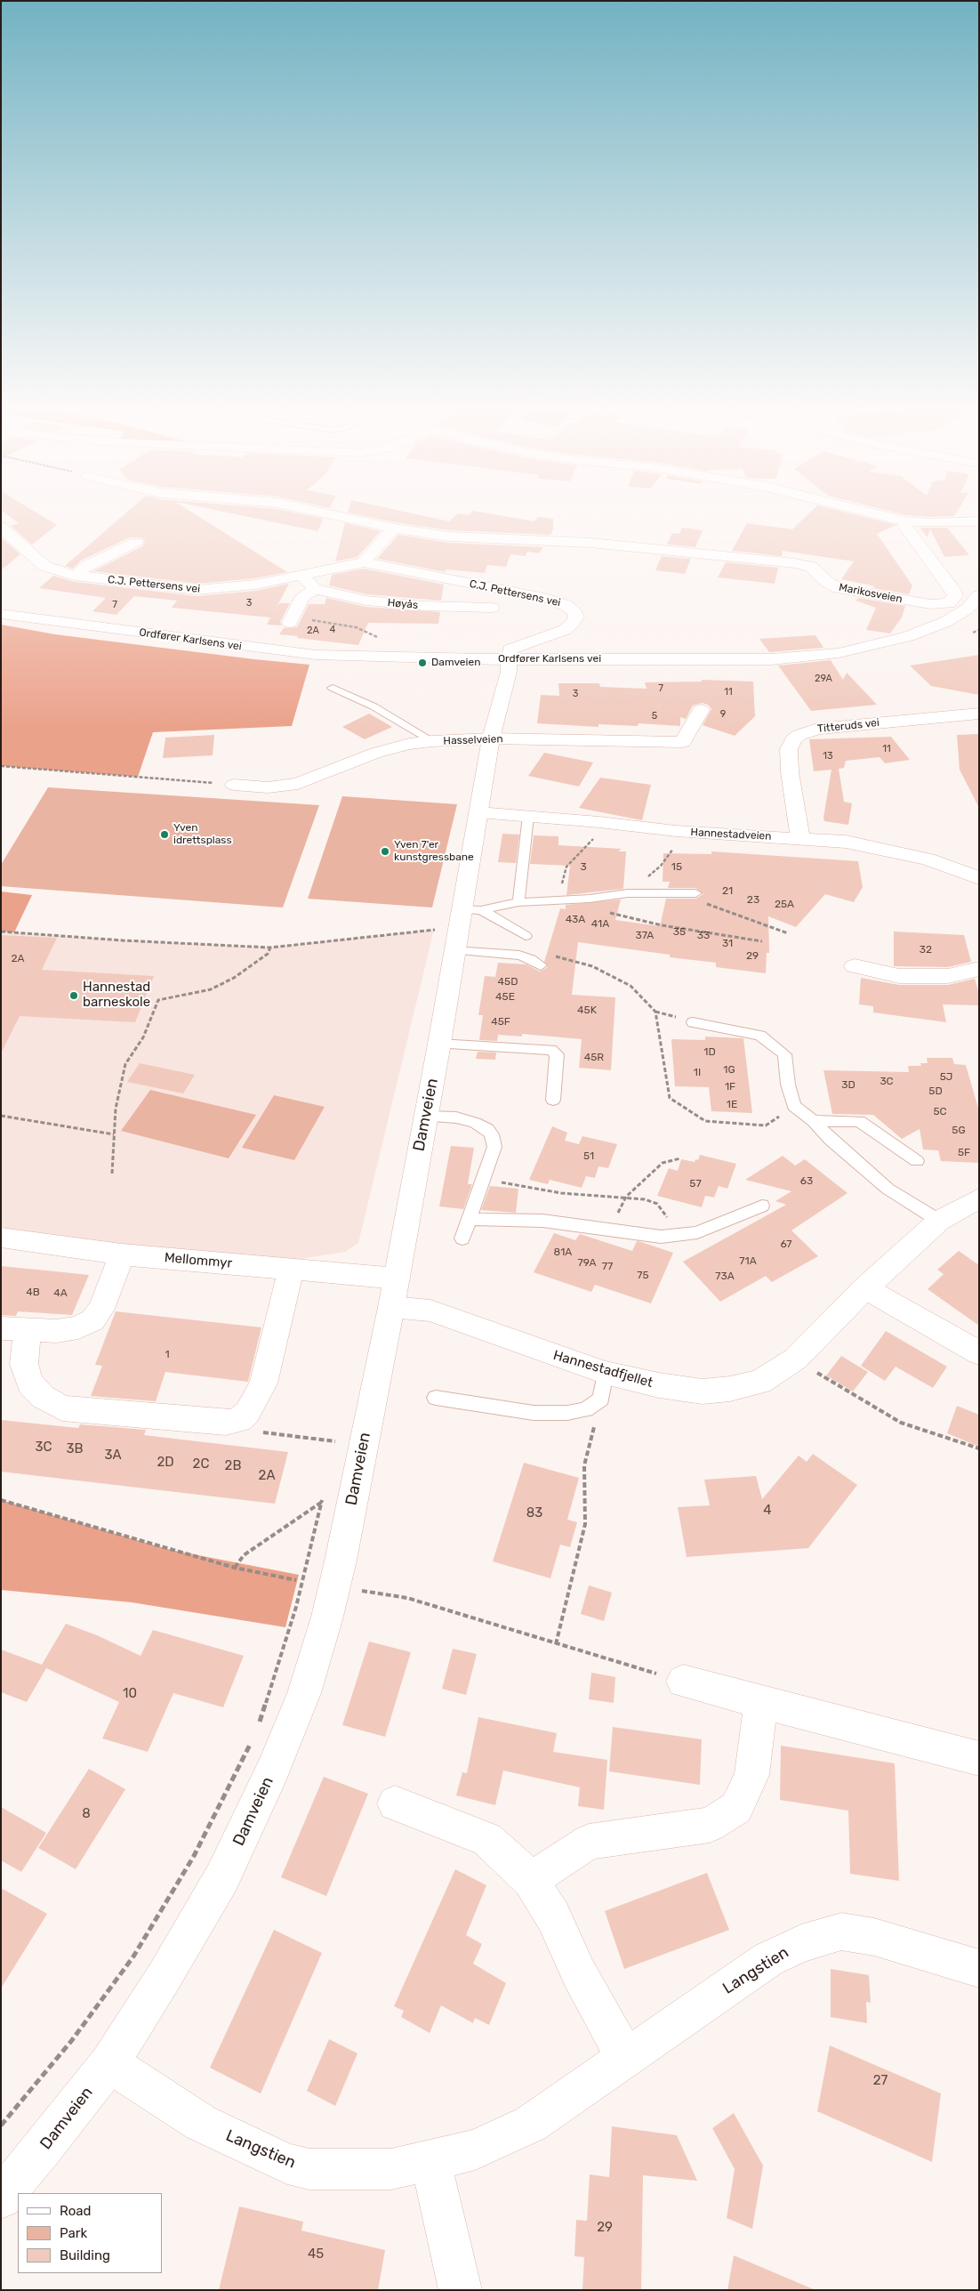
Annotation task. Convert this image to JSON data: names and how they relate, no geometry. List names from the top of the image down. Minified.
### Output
{"streets":{"street":["C.J. Pettersens vei","Marikosveien","Høyås","Ordfører Karlsens vei","Titteruds vei","Hasselveien","Hannestadveien","Damveien","Mellommyr","Hannestadfjellet","Langstien"]},"crossings":[["C.J. Pettersens vei","Ordfører Karlsens vei"],["C.J. Pettersens vei","Damveien"],["Ordfører Karlsens vei","Damveien"],["Titteruds vei","Hannestadveien"],["Hasselveien","Damveien"],["Hannestadveien","Damveien"],["Damveien","Mellommyr"],["Damveien","Hannestadfjellet"],["Damveien","Langstien"],["Mellommyr","Hannestadfjellet"]],"places":["Damveien","Yven idrettsplass","Yven 7'er kunstgressbane","Hannestad barneskole"],"house_numbers":["3","7","4","2A","29A","7","11","3","9","5","11","13","3","15","21","23","25A","43A","41A","35","37A","33","31","32","29","2A","45D","45E","45K","45F","1D","45R","1G","1I","5J","3C","3D","1F","5D","1E","5C","5G","5F","51","63","57","67","81A","71A","79A","77","75","73A","4B","4A","1","3C","3B","3A","2D","2C","2B","2A","4","83","10","8","27","29","45"],"legend":["Road","Park","Building"]}
